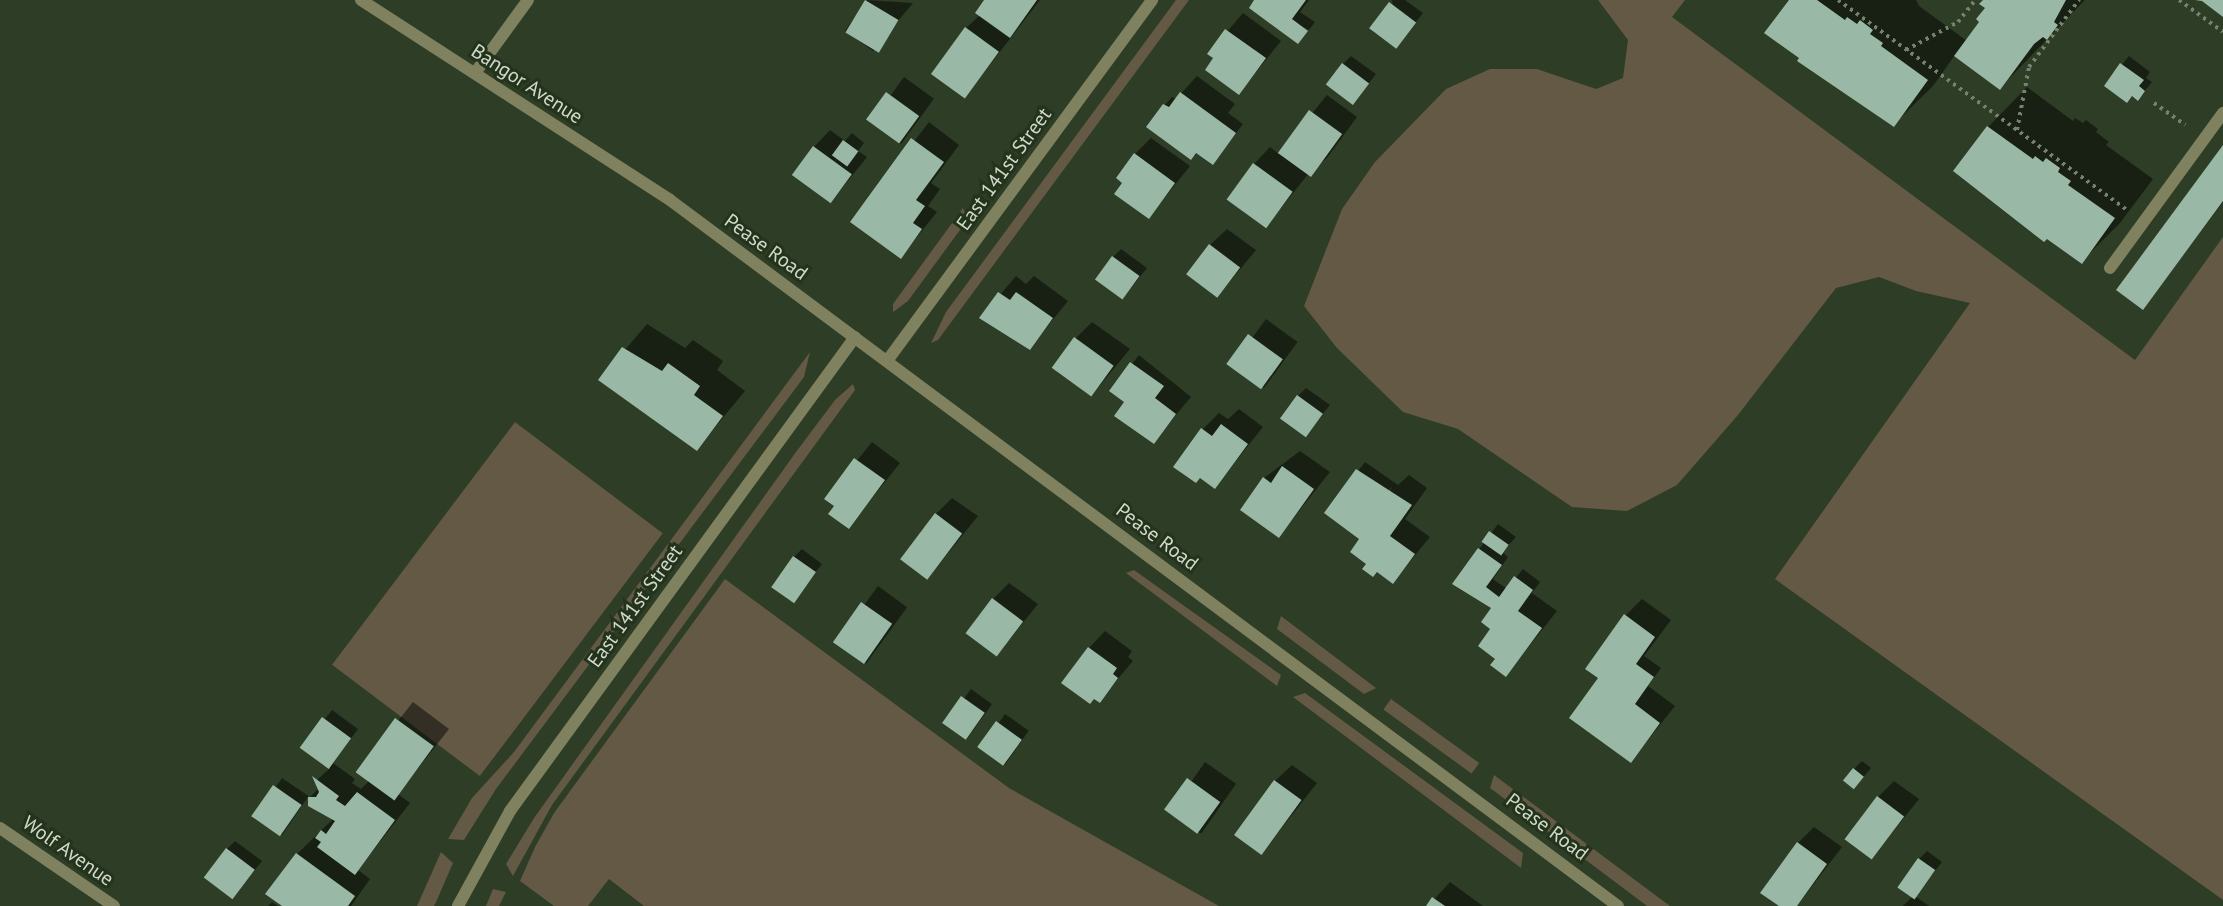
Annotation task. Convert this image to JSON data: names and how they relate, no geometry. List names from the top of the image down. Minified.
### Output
{"streets":{"street":["Bangor Avenue","East 141st Street","Pease Road","Wolf Avenue"]},"crossings":[["Bangor Avenue","Pease Road"],["East 141st Street","Pease Road"]]}
